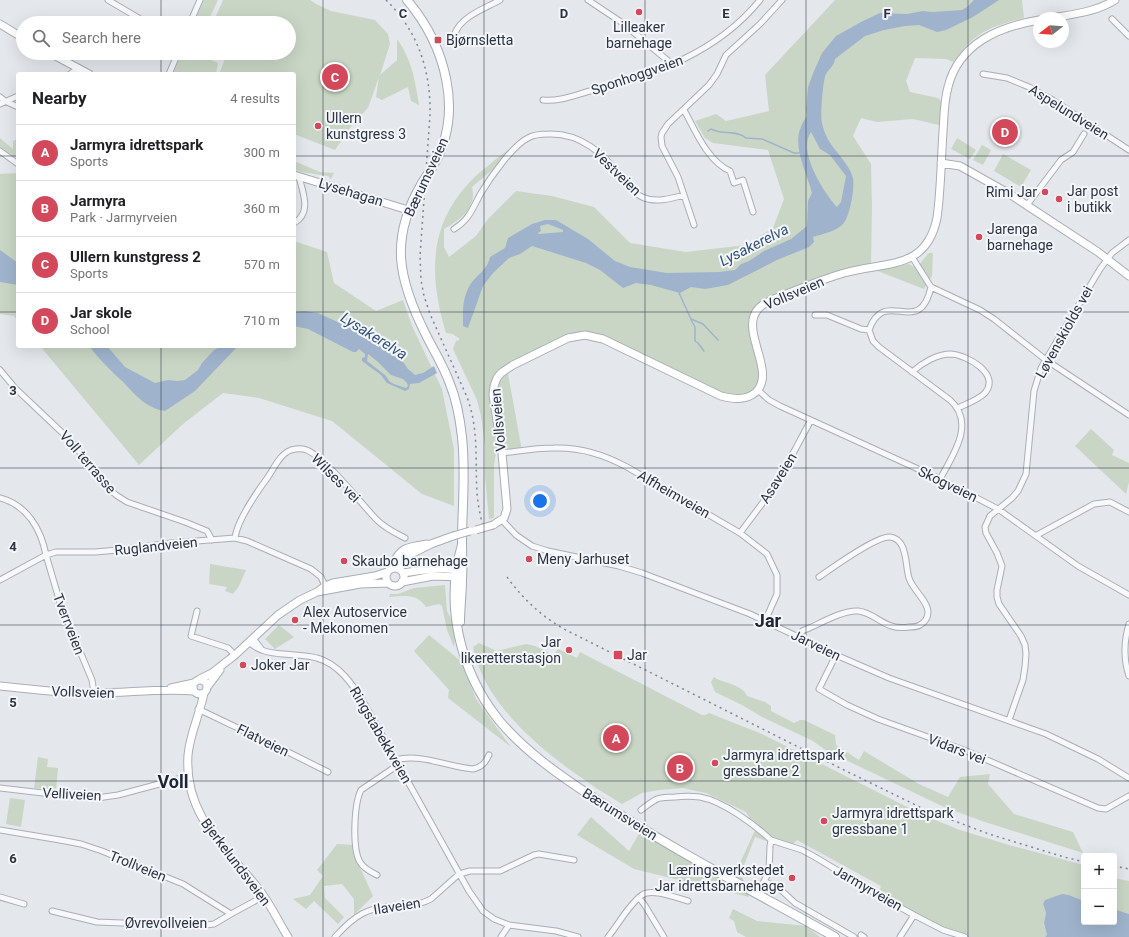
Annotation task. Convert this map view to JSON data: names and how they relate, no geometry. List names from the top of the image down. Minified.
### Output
{"streets":{"main road":["Bærumsveien","Lysehagan","Vollsveien","Bjerkelundsveien"],"street":["Sponhoggveien","Aspelundveien","Vestveien","Løvenskiolds vei","Voll terrasse","Wilses vei","Asaveien","Skogveien","Alfheimveien","Ruglandveien","Tverrveien","Jarveien","Ringstabekkveien","Flatveien","Vidars vei","Velliveien","Trollveien","Jarmyrveien","Ilaveien","Øvrevollveien"]},"crossings":[["Bærumsveien","Lysehagan"],["Vollsveien","Skogveien"],["Vollsveien","Alfheimveien"],["Vollsveien","Ruglandveien"],["Vollsveien","Tverrveien"],["Vollsveien","Jarveien"],["Vollsveien","Ringstabekkveien"],["Vollsveien","Bjerkelundsveien"],["Løvenskiolds vei","Skogveien"],["Løvenskiolds vei","Jarveien"],["Voll terrasse","Ruglandveien"],["Wilses vei","Ruglandveien"],["Asaveien","Skogveien"],["Asaveien","Alfheimveien"],["Alfheimveien","Jarveien"],["Ruglandveien","Tverrveien"],["Jarveien","Vidars vei"],["Ringstabekkveien","Ilaveien"],["Flatveien","Bjerkelundsveien"],["Velliveien","Bjerkelundsveien"],["Trollveien","Øvrevollveien"]],"districts":["Jar","Voll"],"water":["Lysakerelva"],"places":{"other":["Lilleaker barnehage","Ullern kunstgress 3","Rimi Jar","Jar post i butikk","Jarenga barnehage","Meny Jarhuset","Skaubo barnehage","Alex Autoservice - Mekonomen","Jar likeretterstasjon","Joker Jar","Jarmyra idrettspark gressbane 2","Jarmyra idrettspark gressbane 1","Læringsverkstedet Jar idrettsbarnehage"],"transit":["Bjørnsletta","Jar"]},"north":"left","page":{"search":"Search here","pins":["C","D","A","B"],"heading":["Nearby","4 results"],"list":[{"mark":"A","name":"Jarmyra idrettspark","note":"Sports","value":"300 m"},{"mark":"B","name":"Jarmyra","note":"Park · Jarmyrveien","value":"360 m"},{"mark":"C","name":"Ullern kunstgress 2","note":"Sports","value":"570 m"},{"mark":"D","name":"Jar skole","note":"School","value":"710 m"}],"map_buttons":["+","−"]},"grid":{"columns":["C","D","E","F"],"rows":["3","4","5","6"]}}
